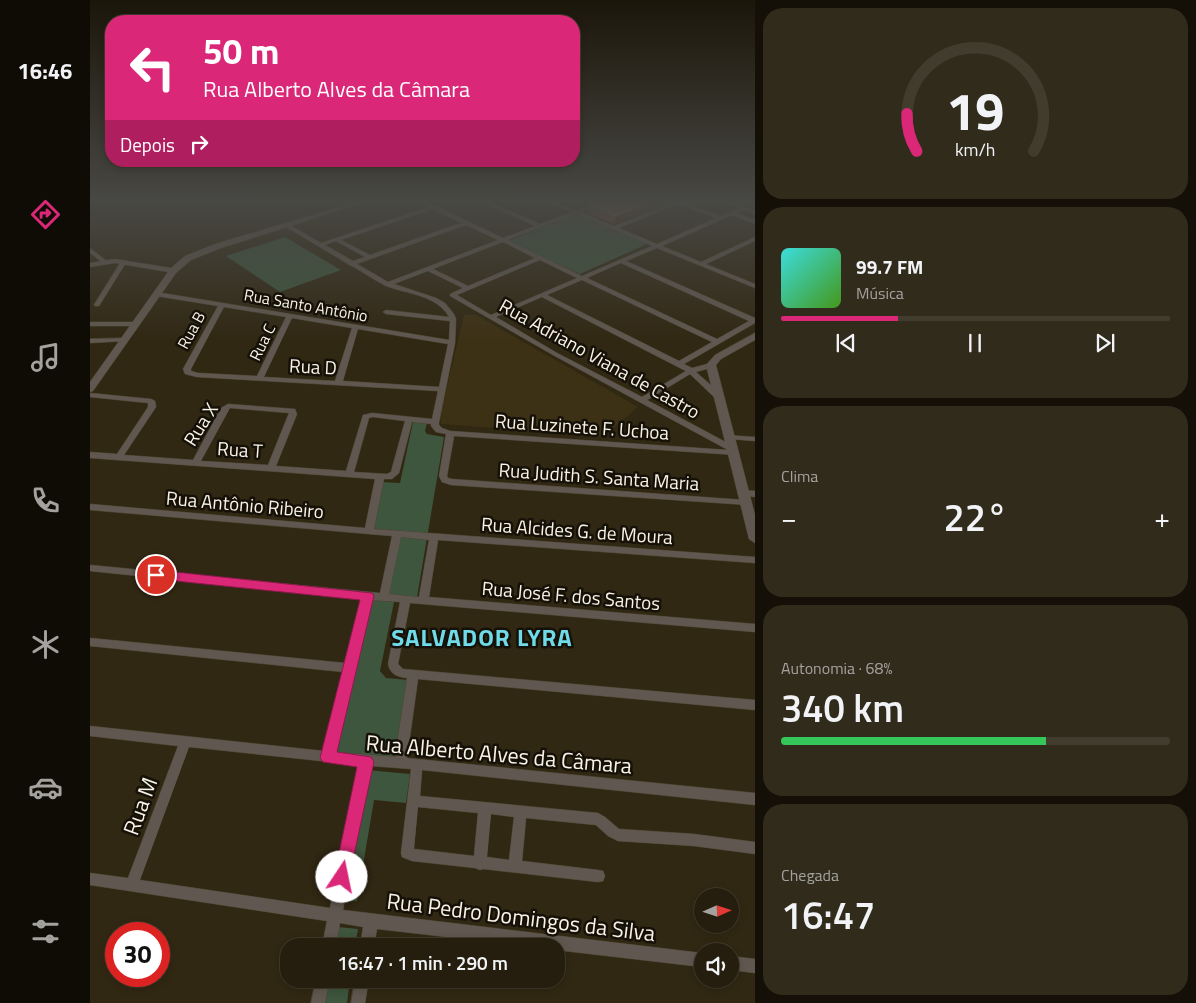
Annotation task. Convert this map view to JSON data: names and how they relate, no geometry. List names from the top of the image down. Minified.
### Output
{"streets":{"street":["Rua Santo Antônio","Rua B","Rua C","Rua Adriano Viana de Castro","Rua D","Rua X","Rua Luzinete F. Uchoa","Rua T","Rua Judith S. Santa Maria","Rua Antônio Ribeiro","Rua Alcides G. de Moura","Rua José F. dos Santos","Rua Alberto Alves da Câmara","Rua M","Rua Pedro Domingos da Silva"]},"crossings":[["Rua Santo Antônio","Rua B"],["Rua Santo Antônio","Rua C"],["Rua B","Rua D"],["Rua C","Rua D"],["Rua Adriano Viana de Castro","Rua Luzinete F. Uchoa"],["Rua X","Rua T"],["Rua Luzinete F. Uchoa","Rua Judith S. Santa Maria"],["Rua Antônio Ribeiro","Rua Alcides G. de Moura"],["Rua Alberto Alves da Câmara","Rua M"],["Rua M","Rua Pedro Domingos da Silva"]],"districts":["SALVADOR LYRA"],"north":"right","page":{"tabs":"16:46","turn":["50 m","Rua Alberto Alves da Câmara"],"then":"Depois","song":["99.7 FM","Música"],"tile":["Clima",["Autonomia · 68%","340 km"],["Chegada","16:47"]],"heat":["−","22°","+"],"limit":"30","trip":"16:47 · 1 min · 290 m","gauge":["19","km/h"]}}
